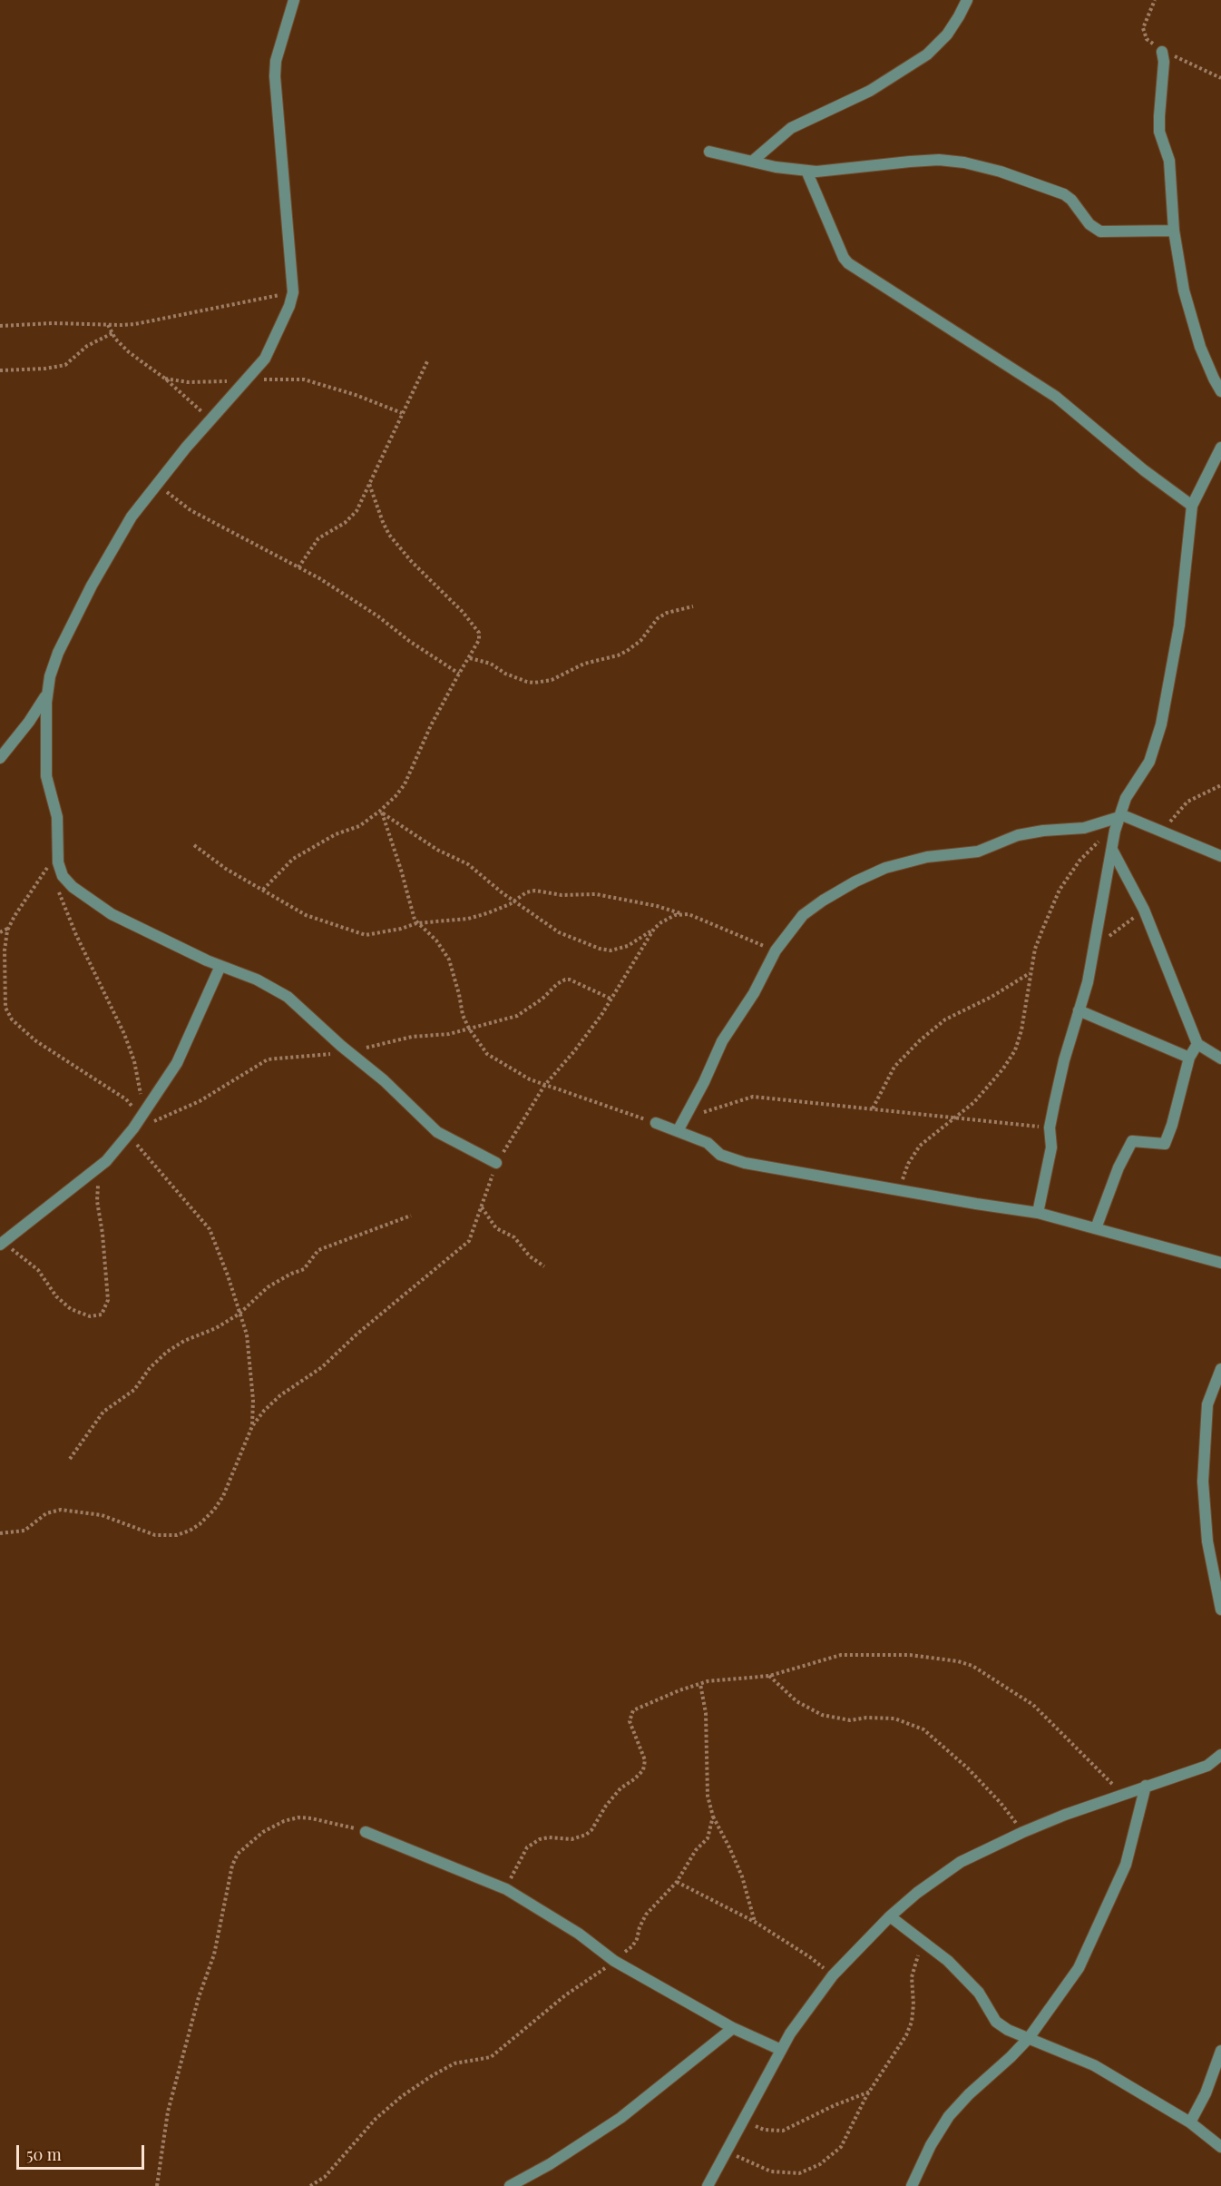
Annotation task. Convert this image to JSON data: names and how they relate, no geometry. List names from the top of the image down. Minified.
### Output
{"scale_bar":"50 m"}
